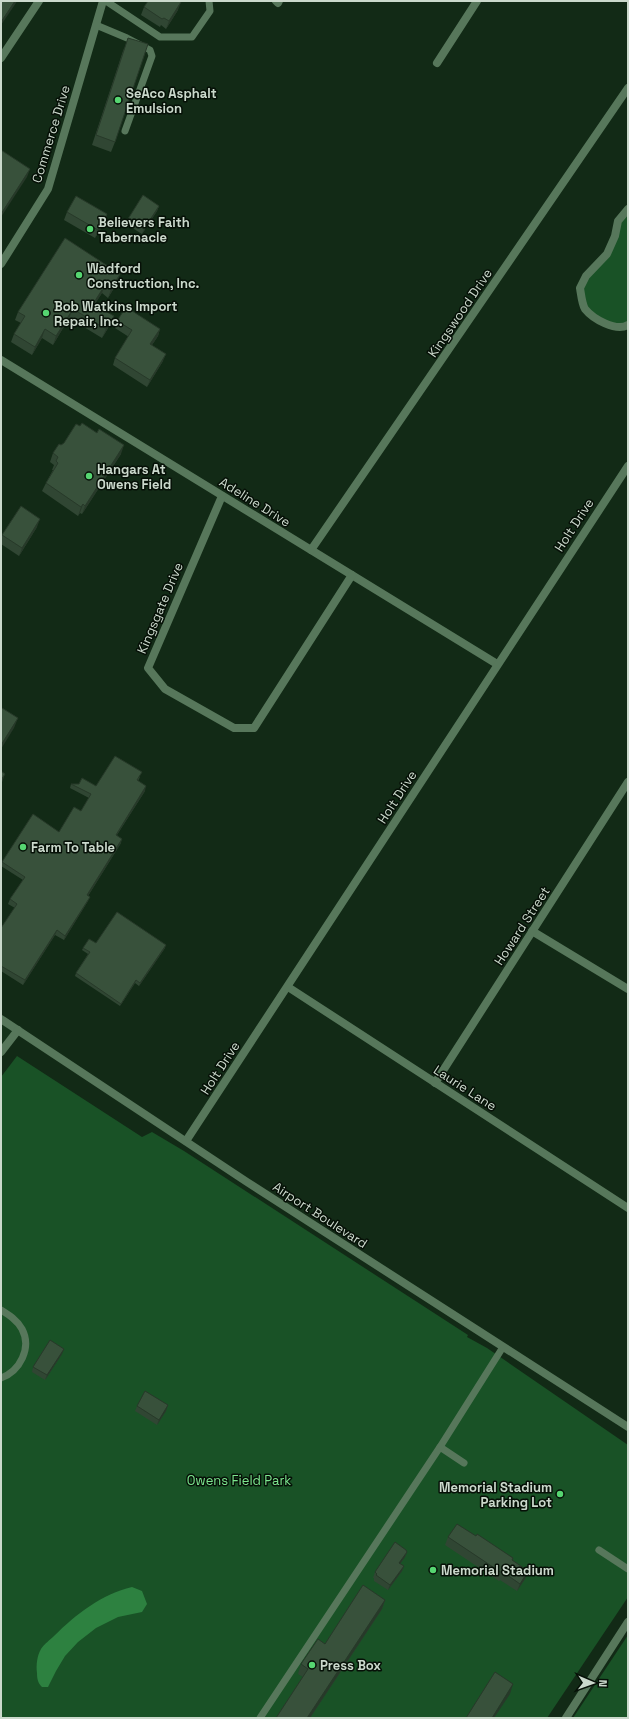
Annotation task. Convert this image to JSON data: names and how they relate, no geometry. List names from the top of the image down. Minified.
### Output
{"streets":{"street":["Commerce Drive","Kingswood Drive","Adeline Drive","Holt Drive","Kingsgate Drive","Howard Street","Laurie Lane","Airport Boulevard"]},"crossings":[["Kingswood Drive","Adeline Drive"],["Adeline Drive","Holt Drive"],["Adeline Drive","Kingsgate Drive"],["Holt Drive","Laurie Lane"],["Holt Drive","Airport Boulevard"],["Howard Street","Laurie Lane"]],"parks":["Owens Field Park"],"places":["SeAco Asphalt Emulsion","Believers Faith Tabernacle","Wadford Construction, Inc.","Bob Watkins Import Repair, Inc.","Hangars At Owens Field","Farm To Table","Memorial Stadium Parking Lot","Memorial Stadium","Press Box"],"north":"right"}
